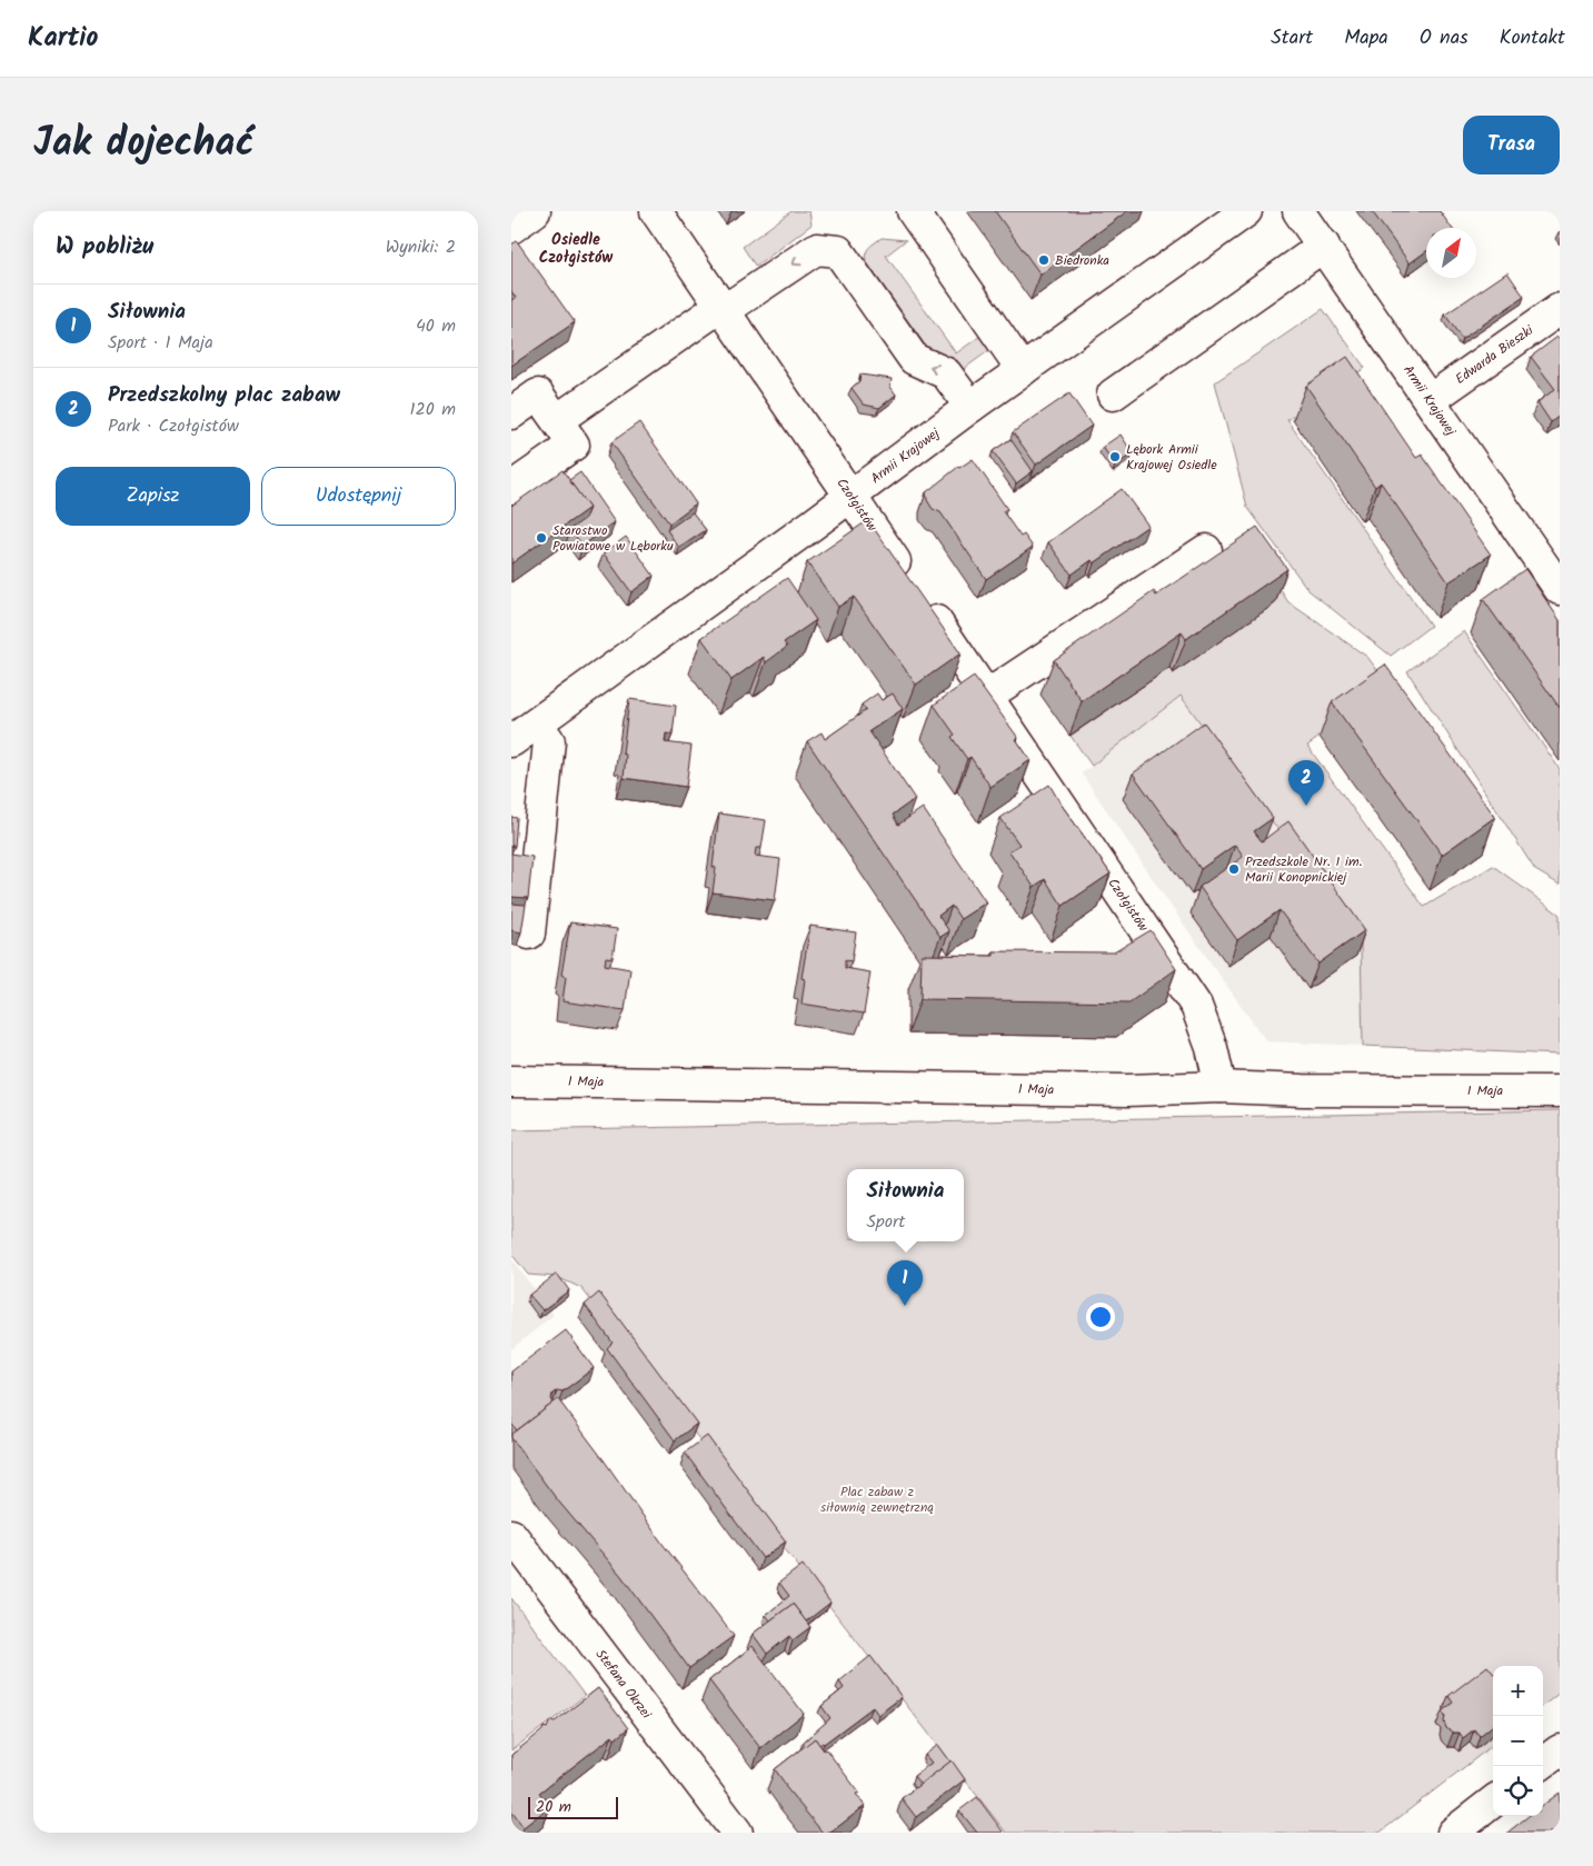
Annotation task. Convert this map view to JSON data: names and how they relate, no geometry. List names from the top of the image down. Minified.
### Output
{"streets":{"street":["Edwarda Bieszki","Armii Krajowej","Czołgistów","1 Maja","Stefana Okrzei"]},"crossings":[["Edwarda Bieszki","Armii Krajowej"],["Armii Krajowej","Czołgistów"],["Czołgistów","1 Maja"]],"districts":["Osiedle Czołgistów"],"parks":["Plac zabaw z siłownią zewnętrzną"],"places":["Biedronka","Lębork Armii Krajowej Osiedle","Starostwo Powiatowe w Lęborku","Przedszkole Nr. 1 im. Marii Konopnickiej"],"scale_bar":"20 m","north":"top right","page":{"header":"Kartio","nav":["Start","Mapa","O nas","Kontakt"],"title":"Jak dojechać","buttons":["Trasa",["Zapisz","Udostępnij"]],"heading":["W pobliżu","Wyniki: 2"],"list":[{"mark":"1","name":"Siłownia","note":"Sport · 1 Maja","value":"40 m"},{"mark":"2","name":"Przedszkolny plac zabaw","note":"Park · Czołgistów","value":"120 m"}],"pins":["2","1"],"popup":["Siłownia","Sport"],"map_buttons":["+","−"],"scale":"20 m"}}
